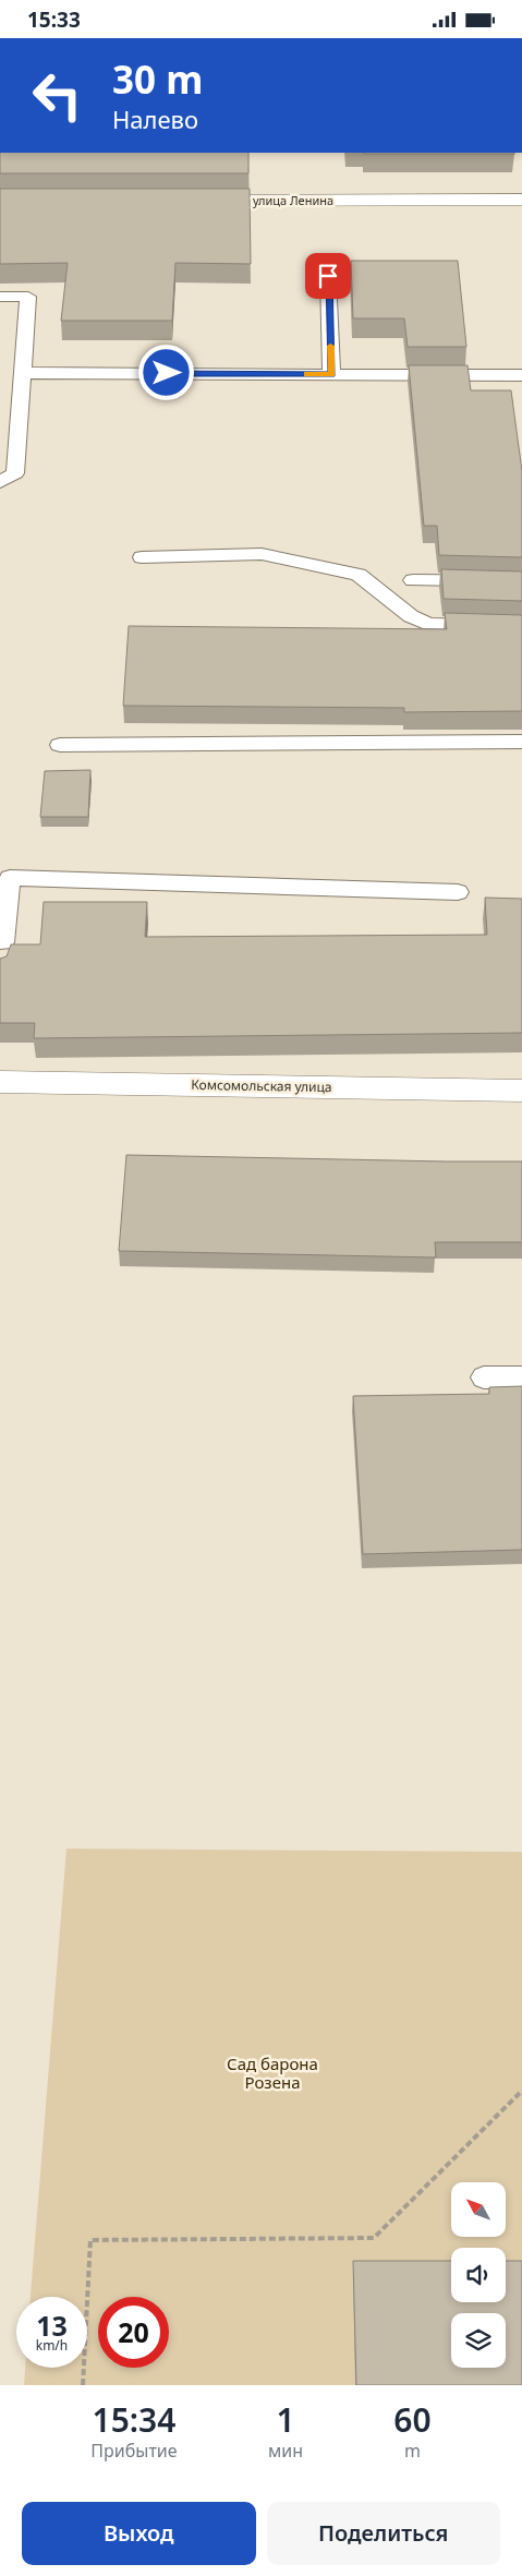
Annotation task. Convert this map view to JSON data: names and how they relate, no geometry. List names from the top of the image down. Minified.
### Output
{"streets":{"street":["улица Ленина","Комсомольская улица"]},"parks":["Сад барона Розена"],"north":"top left","page":{"status":"15:33","turn":["30 m","Налево"],"speed":"13 km/h","limit":"20","eta":["15:34","Прибытие","1","мин","60","m"],"buttons":["Выход","Поделиться"]}}
